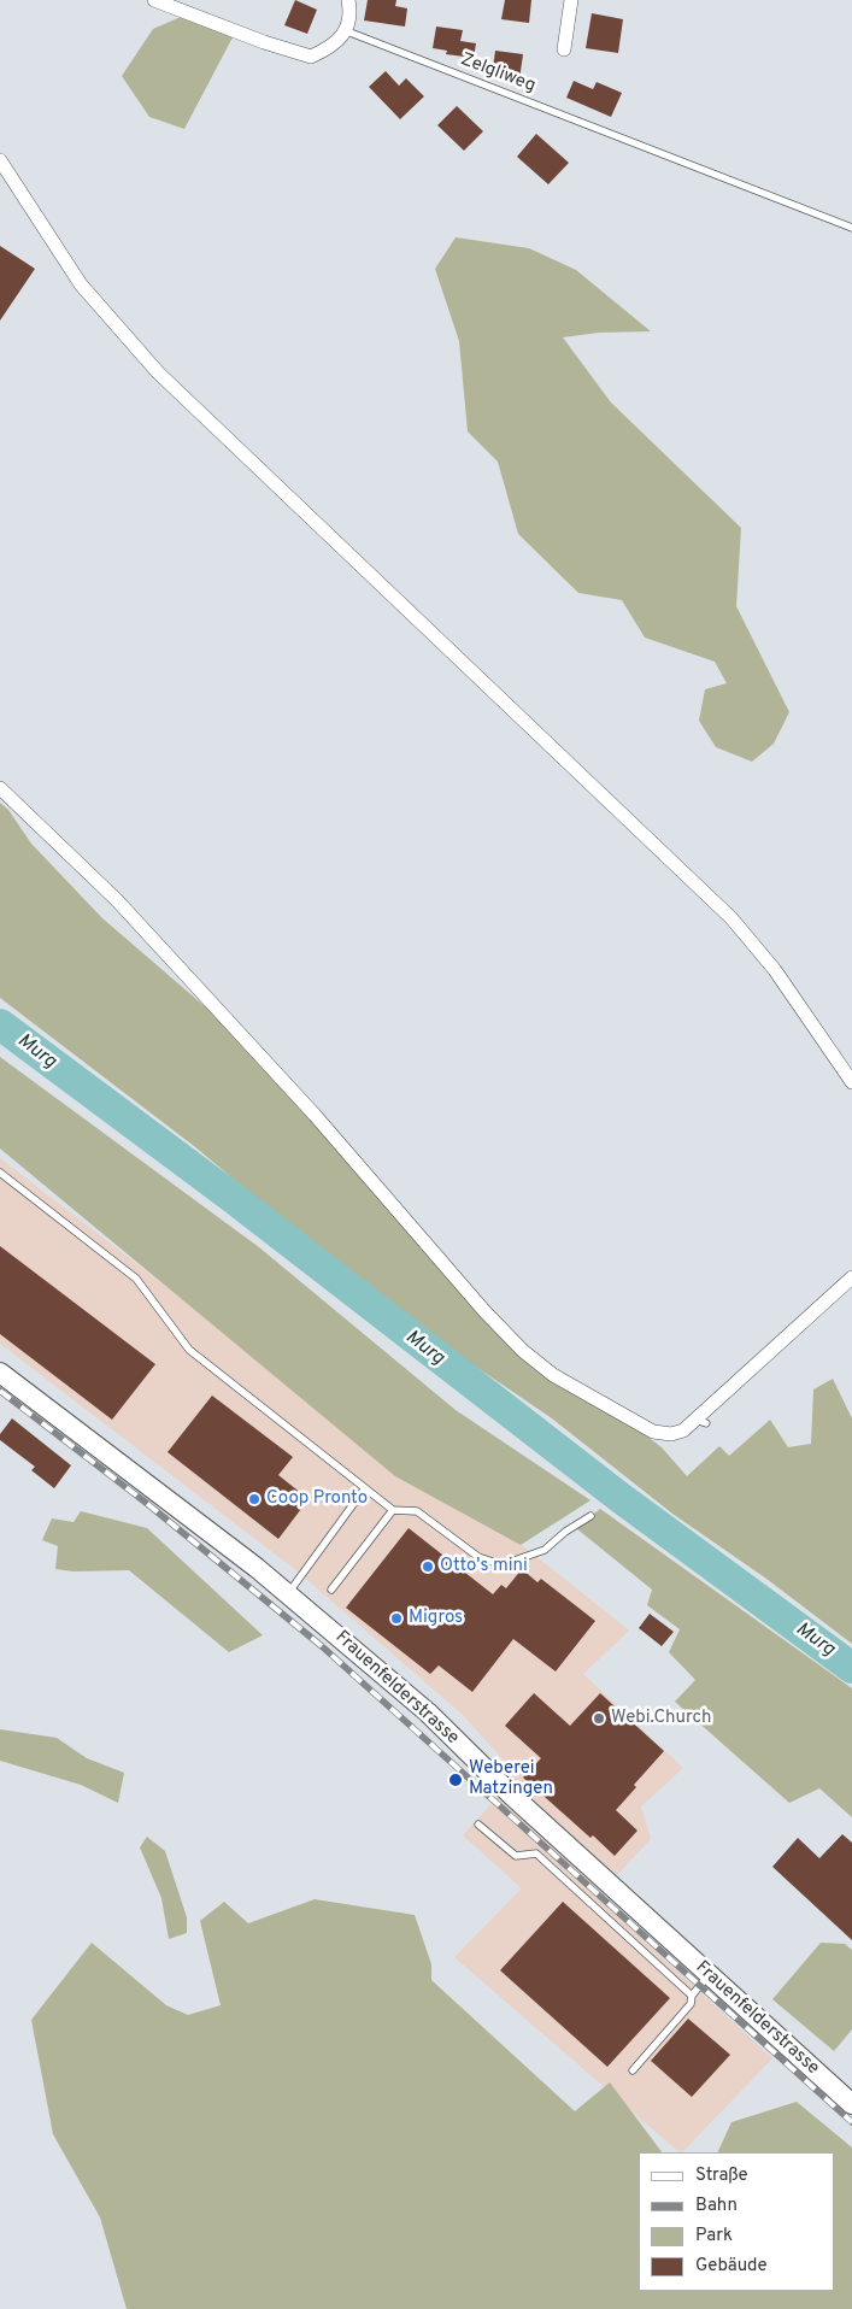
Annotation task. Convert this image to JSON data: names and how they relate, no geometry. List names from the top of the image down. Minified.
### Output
{"streets":{"main road":["Frauenfelderstrasse"],"lane":["Zelgliweg"]},"water":["Murg"],"places":["Coop Pronto","Otto's mini","Migros","Webi.Church","Weberei Matzingen"],"legend":["Straße","Bahn","Park","Gebäude"]}
